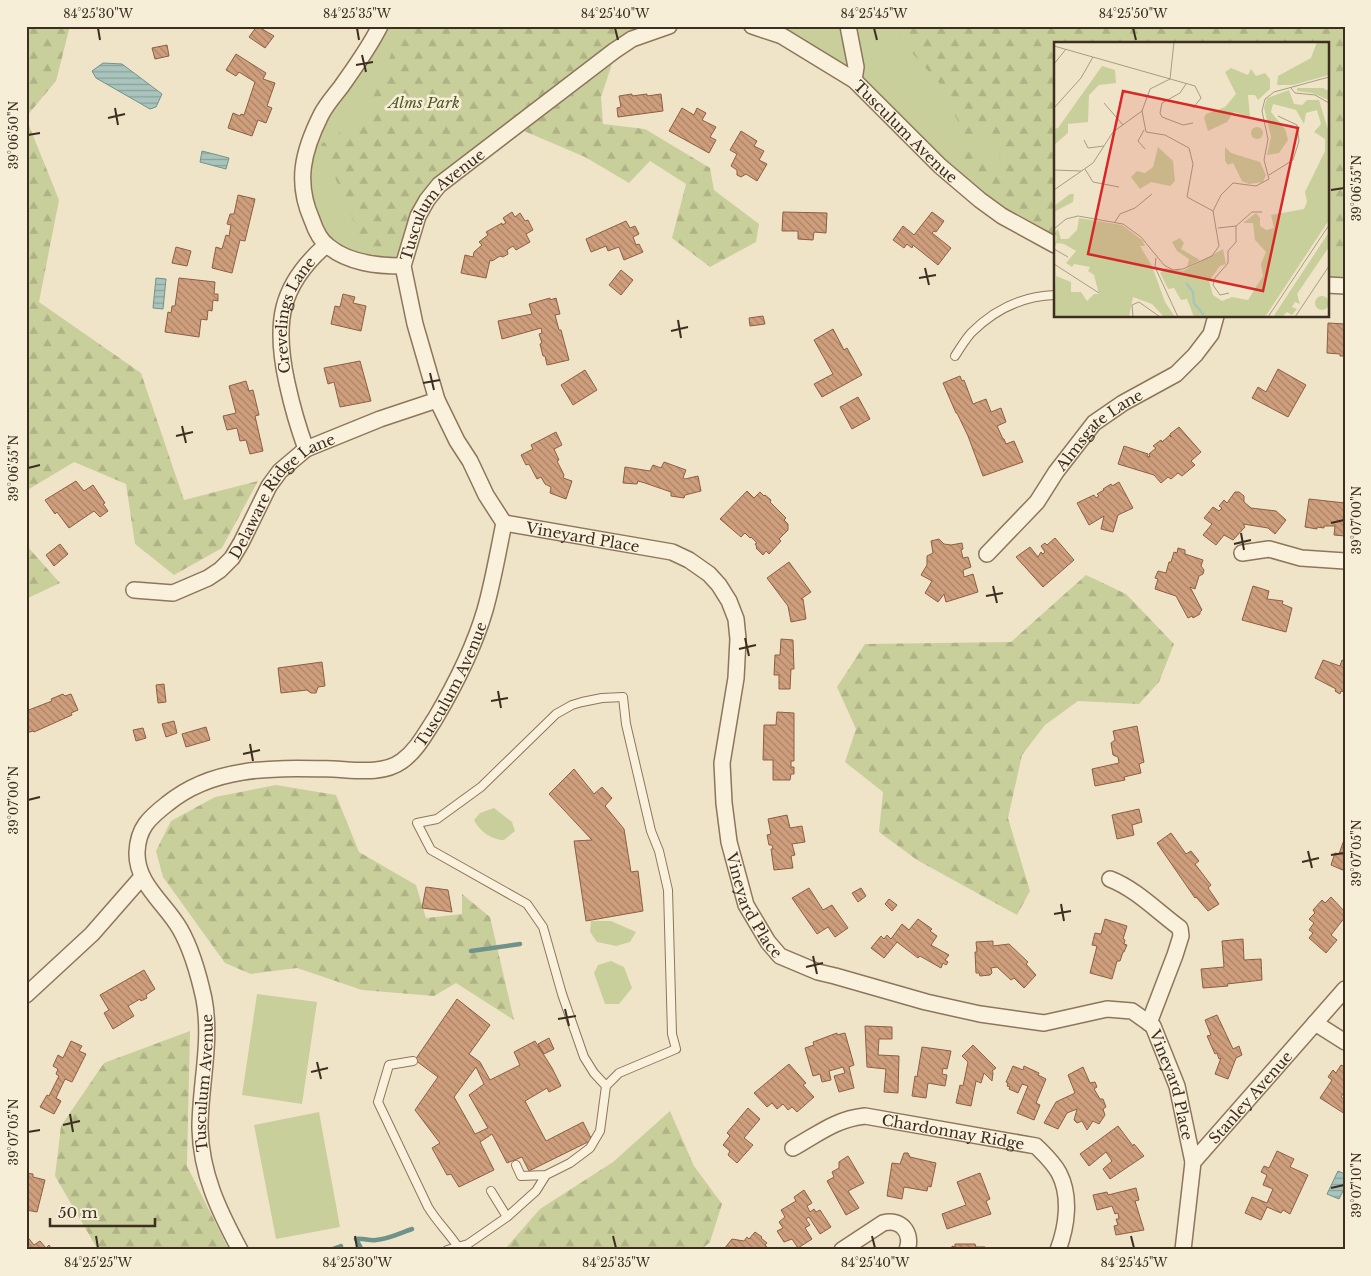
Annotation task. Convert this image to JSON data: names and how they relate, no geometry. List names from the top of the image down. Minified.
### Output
{"streets":{"street":["Tusculum Avenue","Crevelings Lane","Almsgate Lane","Delaware Ridge Lane","Vineyard Place","Stanley Avenue","Chardonnay Ridge"]},"crossings":[["Tusculum Avenue","Delaware Ridge Lane"],["Tusculum Avenue","Vineyard Place"],["Crevelings Lane","Delaware Ridge Lane"],["Vineyard Place","Stanley Avenue"]],"parks":["Alms Park"],"scale_bar":"50 m","coordinates":["84°25'30\"W","84°25'35\"W","84°25'40\"W","84°25'45\"W","84°25'50\"W","39°06'50\"N","39°06'55\"N","39°07'00\"N","39°07'05\"N","39°07'10\"N","84°25'25\"W"]}
